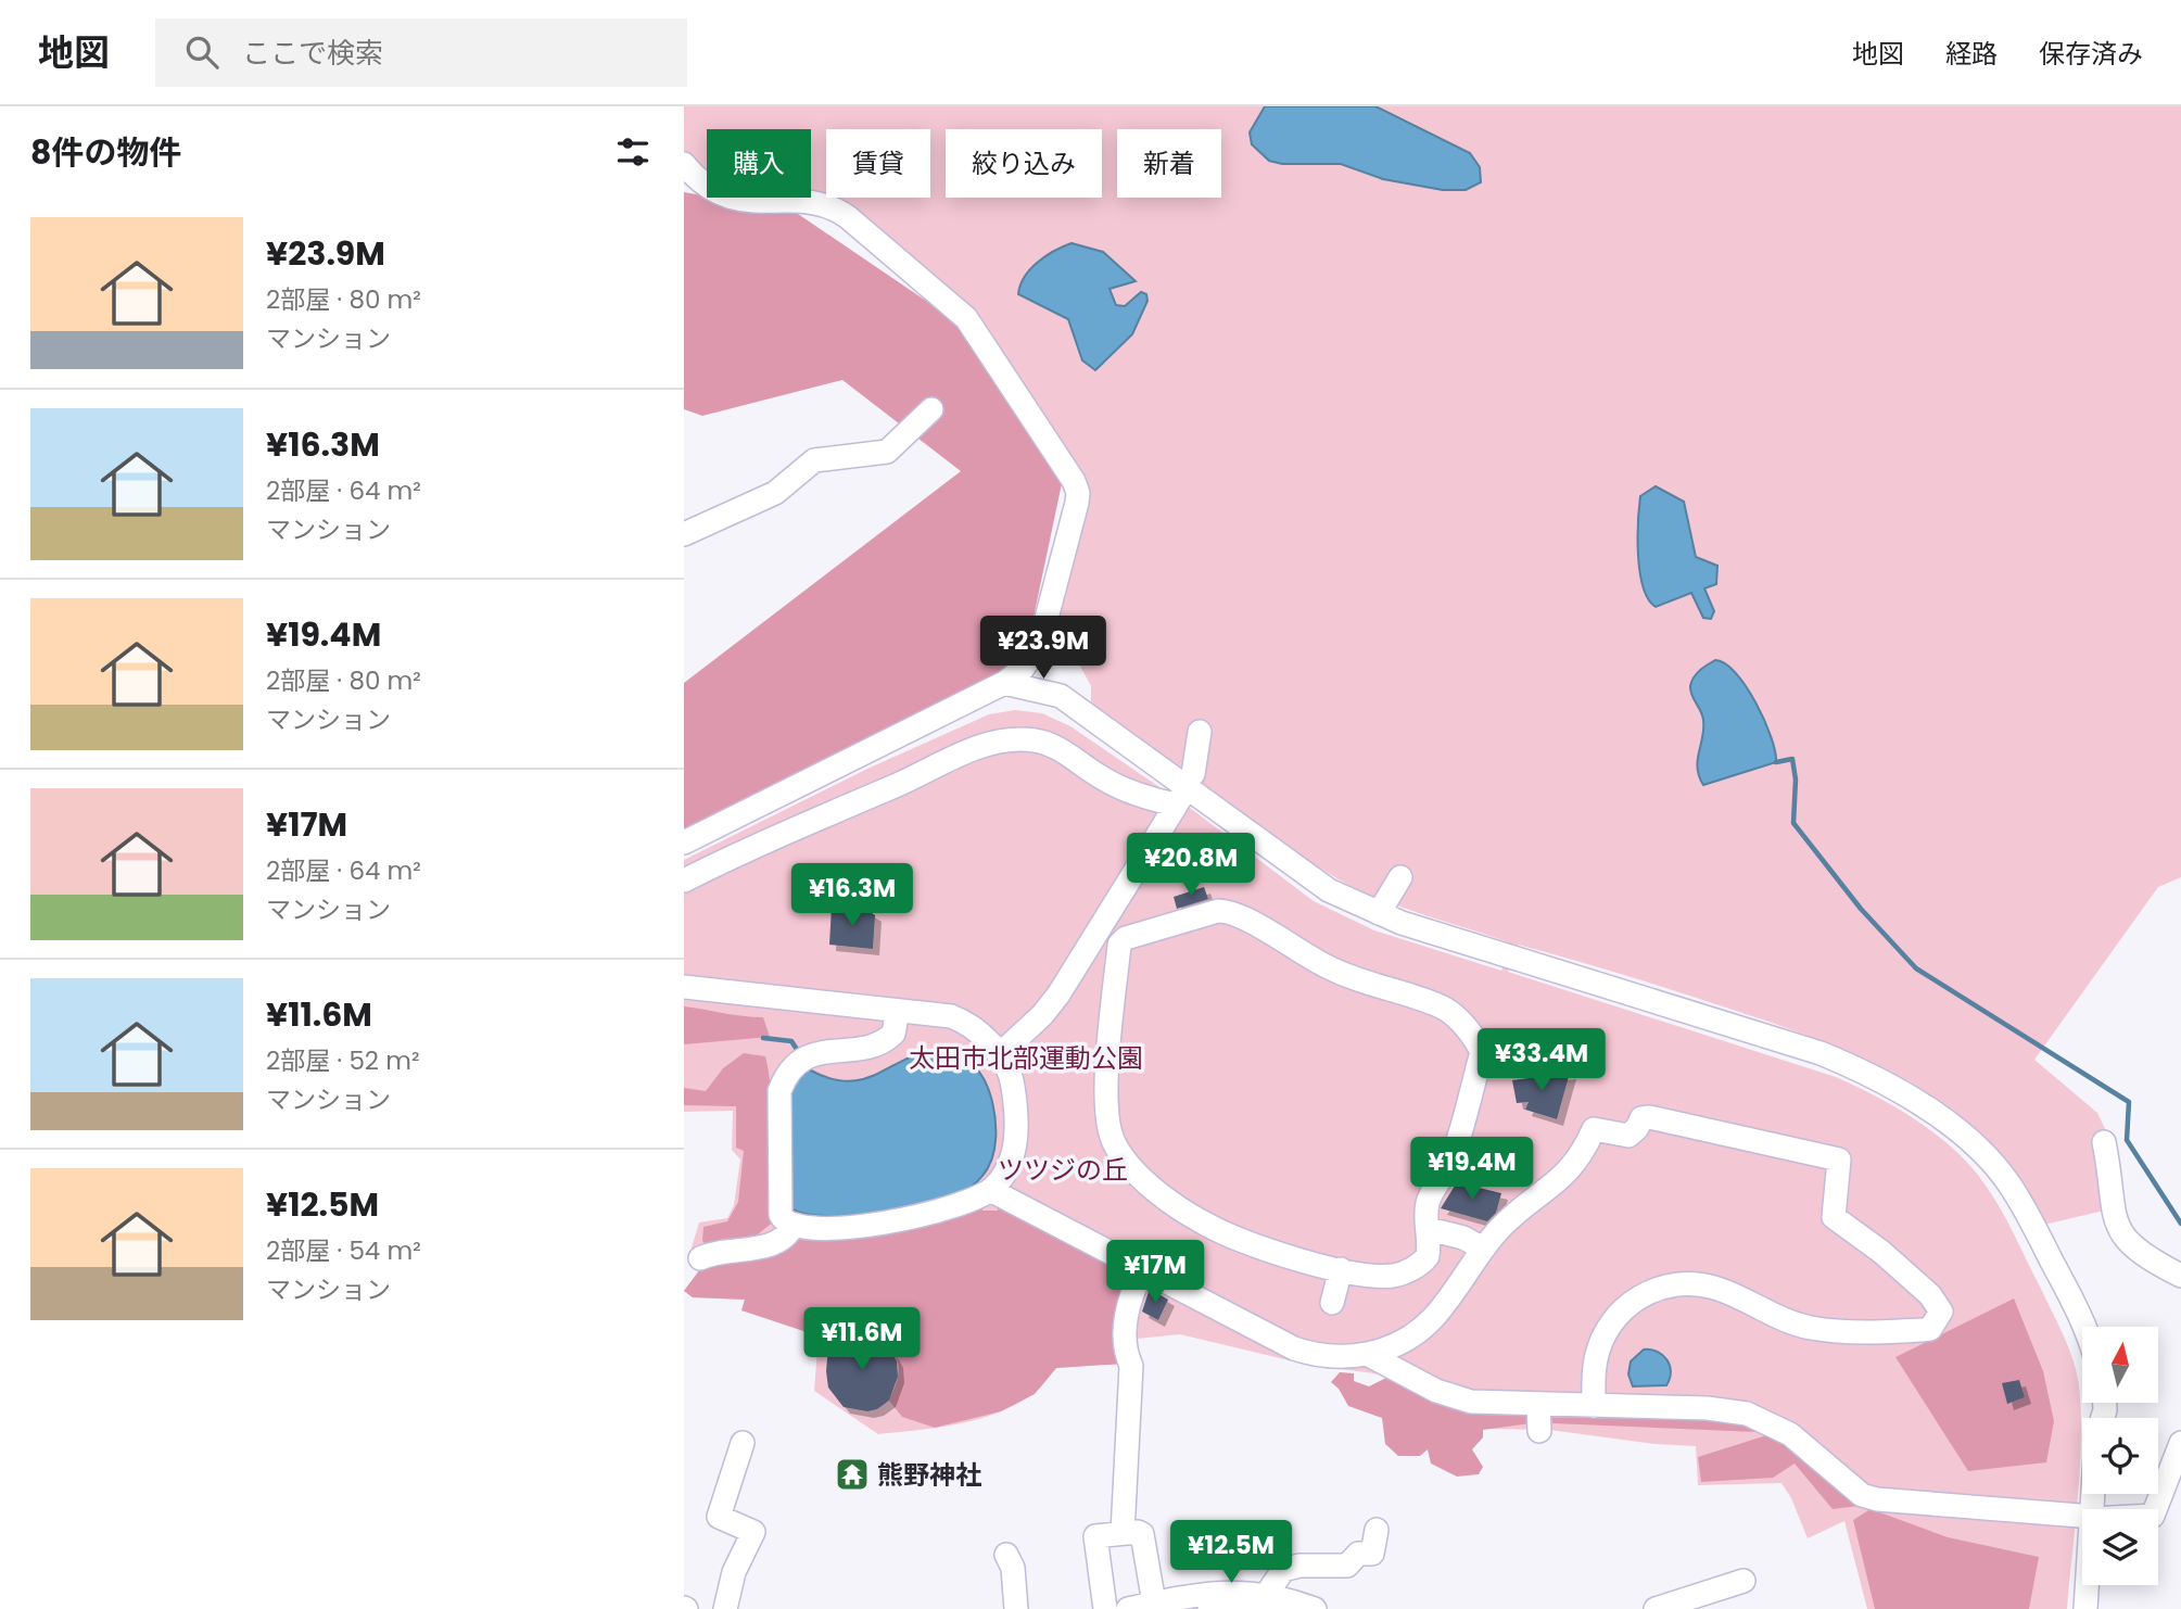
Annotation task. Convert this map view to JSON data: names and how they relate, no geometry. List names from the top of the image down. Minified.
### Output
{"parks":["太田市北部運動公園","ツツジの丘"],"places":{"temple":["熊野神社"]},"north":"top","page":{"header":"地図","search":"ここで検索","nav":["地図","経路","保存済み"],"heading":"8件の物件","chip":["購入","賃貸","絞り込み","新着"],"list":[{"name":"¥23.9M","note":"2部屋 · 80 m² · マンション"},{"name":"¥16.3M","note":"2部屋 · 64 m² · マンション"},{"name":"¥19.4M","note":"2部屋 · 80 m² · マンション"},{"name":"¥17M","note":"2部屋 · 64 m² · マンション"},{"name":"¥11.6M","note":"2部屋 · 52 m² · マンション"},{"name":"¥12.5M","note":"2部屋 · 54 m² · マンション"}],"price":["¥23.9M","¥20.8M","¥16.3M","¥33.4M","¥19.4M","¥17M","¥11.6M","¥12.5M"]}}
